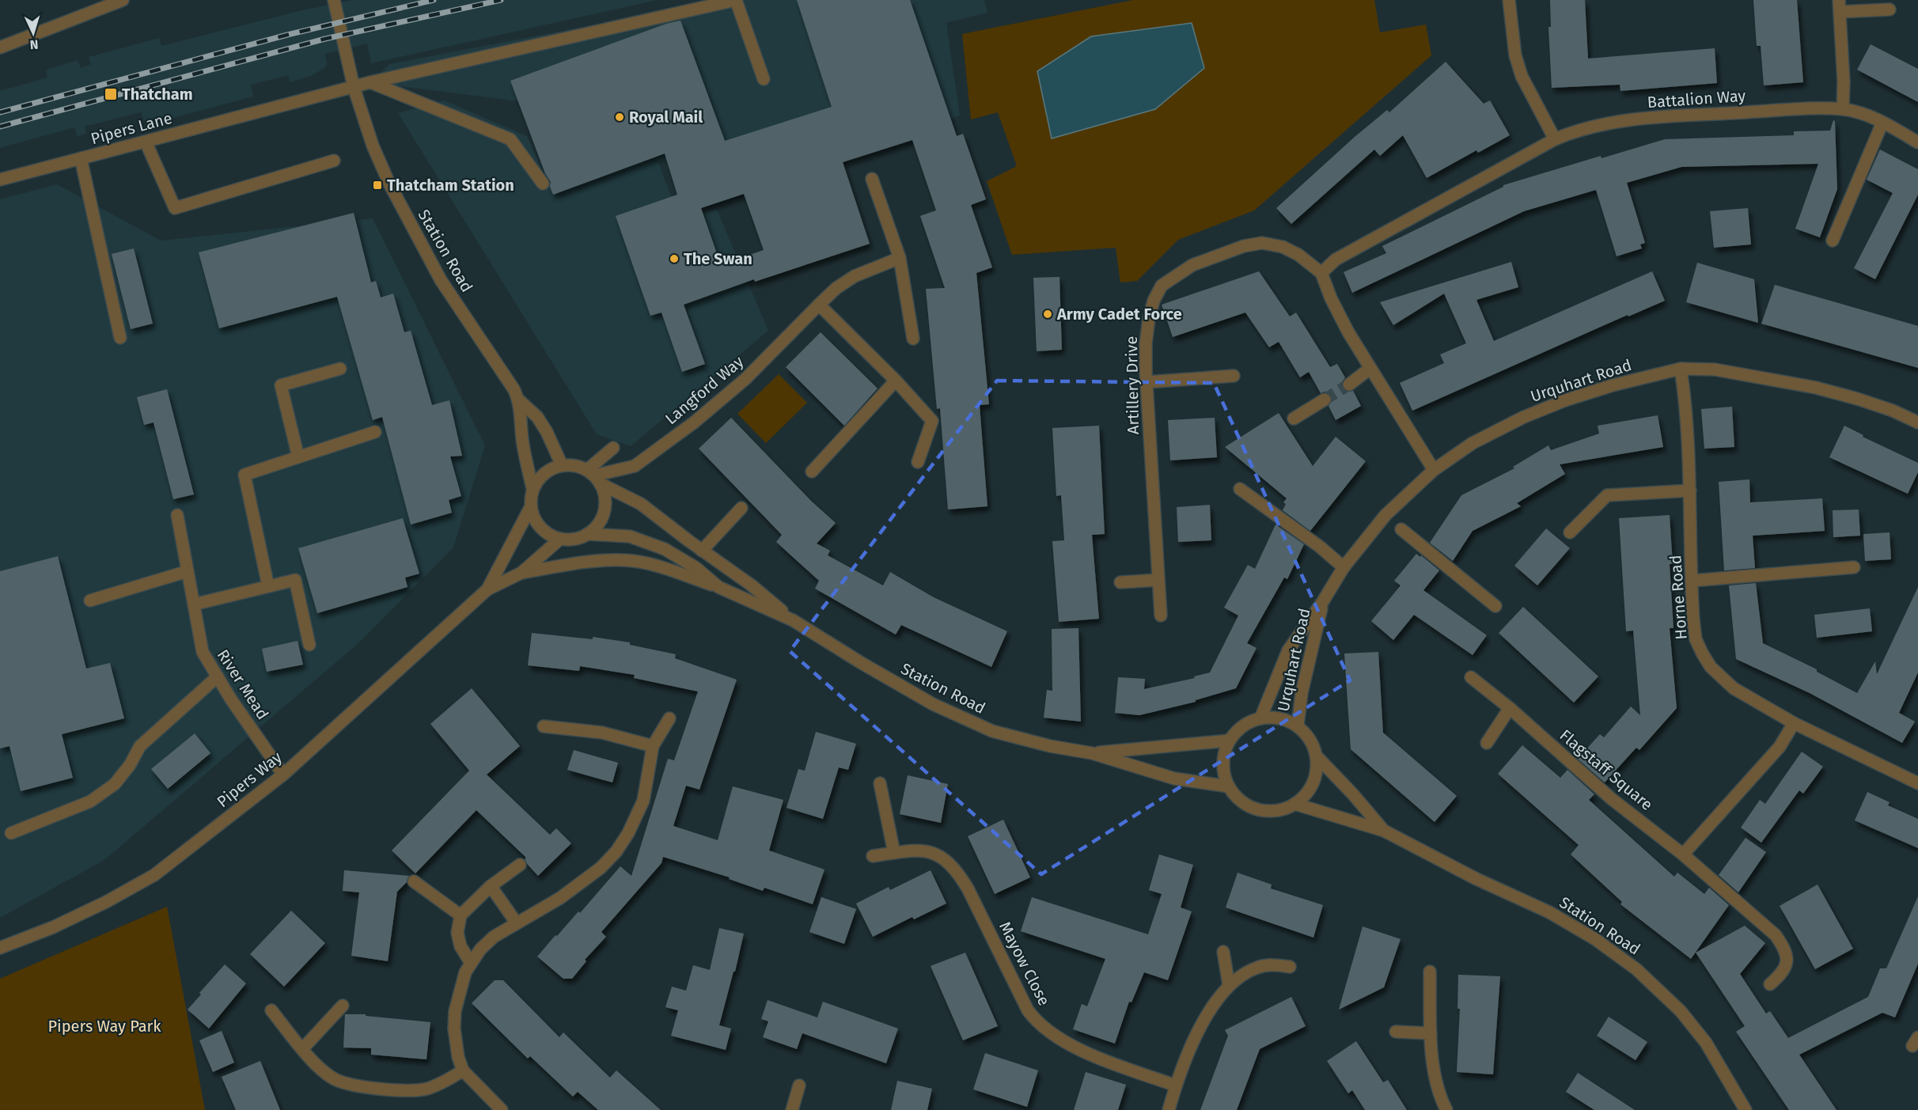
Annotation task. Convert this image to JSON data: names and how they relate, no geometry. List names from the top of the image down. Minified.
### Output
{"streets":{"street":["Battalion Way","Pipers Lane","Station Road","Urquhart Road","Artillery Drive","Langford Way","Horne Road","River Mead","Flagstaff Square","Pipers Way","Mayow Close"]},"crossings":[["Battalion Way","Artillery Drive"],["Pipers Lane","Station Road"],["Station Road","Urquhart Road"],["Station Road","Langford Way"],["Station Road","Pipers Way"],["Urquhart Road","Horne Road"],["Langford Way","Pipers Way"],["River Mead","Pipers Way"]],"parks":["Pipers Way Park"],"places":{"transit":["Thatcham","Thatcham Station"],"other":["Royal Mail","The Swan","Army Cadet Force"]},"north":"bottom"}
